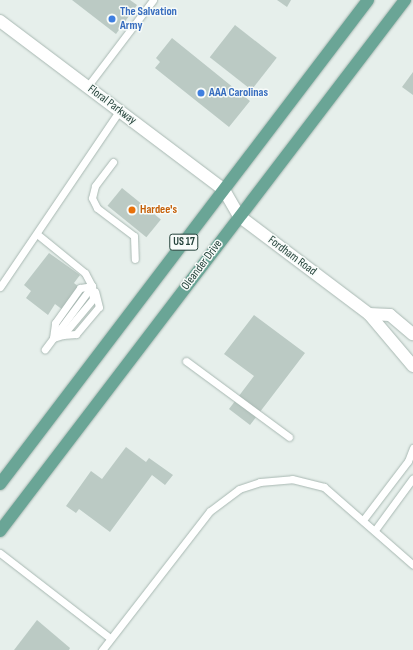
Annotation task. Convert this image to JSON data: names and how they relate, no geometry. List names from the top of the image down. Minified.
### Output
{"streets":{"main road":["US 17","Oleander Drive"],"street":["Floral Parkway","Fordham Road"]},"crossings":[["Floral Parkway","US 17"],["Floral Parkway","Fordham Road"],["US 17","Fordham Road"],["Fordham Road","Oleander Drive"]],"places":["The Salvation Army","AAA Carolinas","Hardee's"]}
